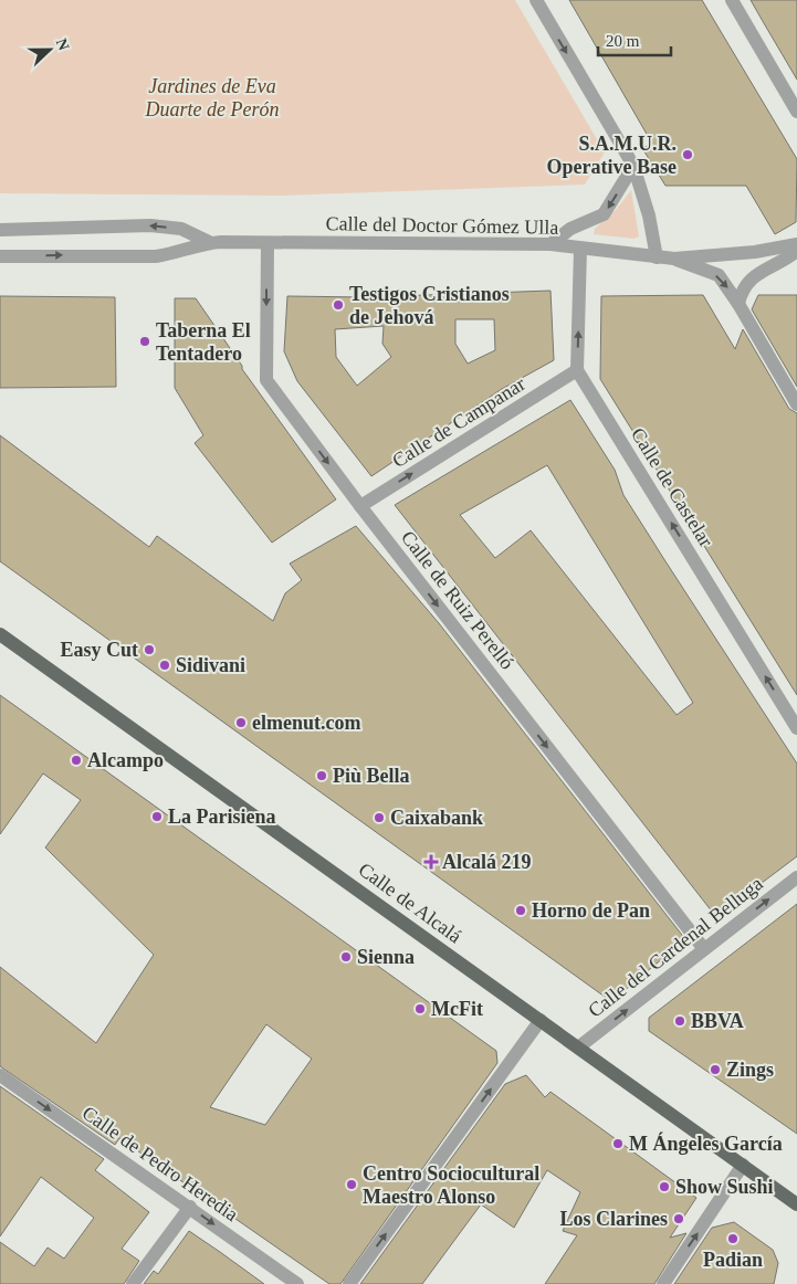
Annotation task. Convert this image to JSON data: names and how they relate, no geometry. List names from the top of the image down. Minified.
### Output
{"streets":{"main road":["Calle de Alcalá"],"street":["Calle del Doctor Gómez Ulla","Calle de Campanar","Calle de Castelar","Calle de Ruiz Perelló","Calle del Cardenal Belluga","Calle de Pedro Heredia"]},"crossings":[["Calle del Doctor Gómez Ulla","Calle de Ruiz Perelló"],["Calle de Campanar","Calle de Castelar"],["Calle de Campanar","Calle de Ruiz Perelló"],["Calle de Ruiz Perelló","Calle del Cardenal Belluga"],["Calle de Alcalá","Calle del Cardenal Belluga"]],"one_way":["Calle de Campanar","Calle de Castelar","Calle de Ruiz Perelló","Calle del Cardenal Belluga","Calle de Pedro Heredia"],"parks":["Jardines de Eva Duarte de Perón"],"places":{"other":["S.A.M.U.R. Operative Base","Testigos Cristianos de Jehová","Taberna El Tentadero","Easy Cut","Sidivani","elmenut.com","Alcampo","Più Bella","La Parisiena","Caixabank","Horno de Pan","Sienna","McFit","BBVA","Zings","M Ángeles García","Centro Sociocultural Maestro Alonso","Show Sushi","Los Clarines","Padian"],"health":["Alcalá 219"]},"scale_bar":"20 m","north":"right"}
